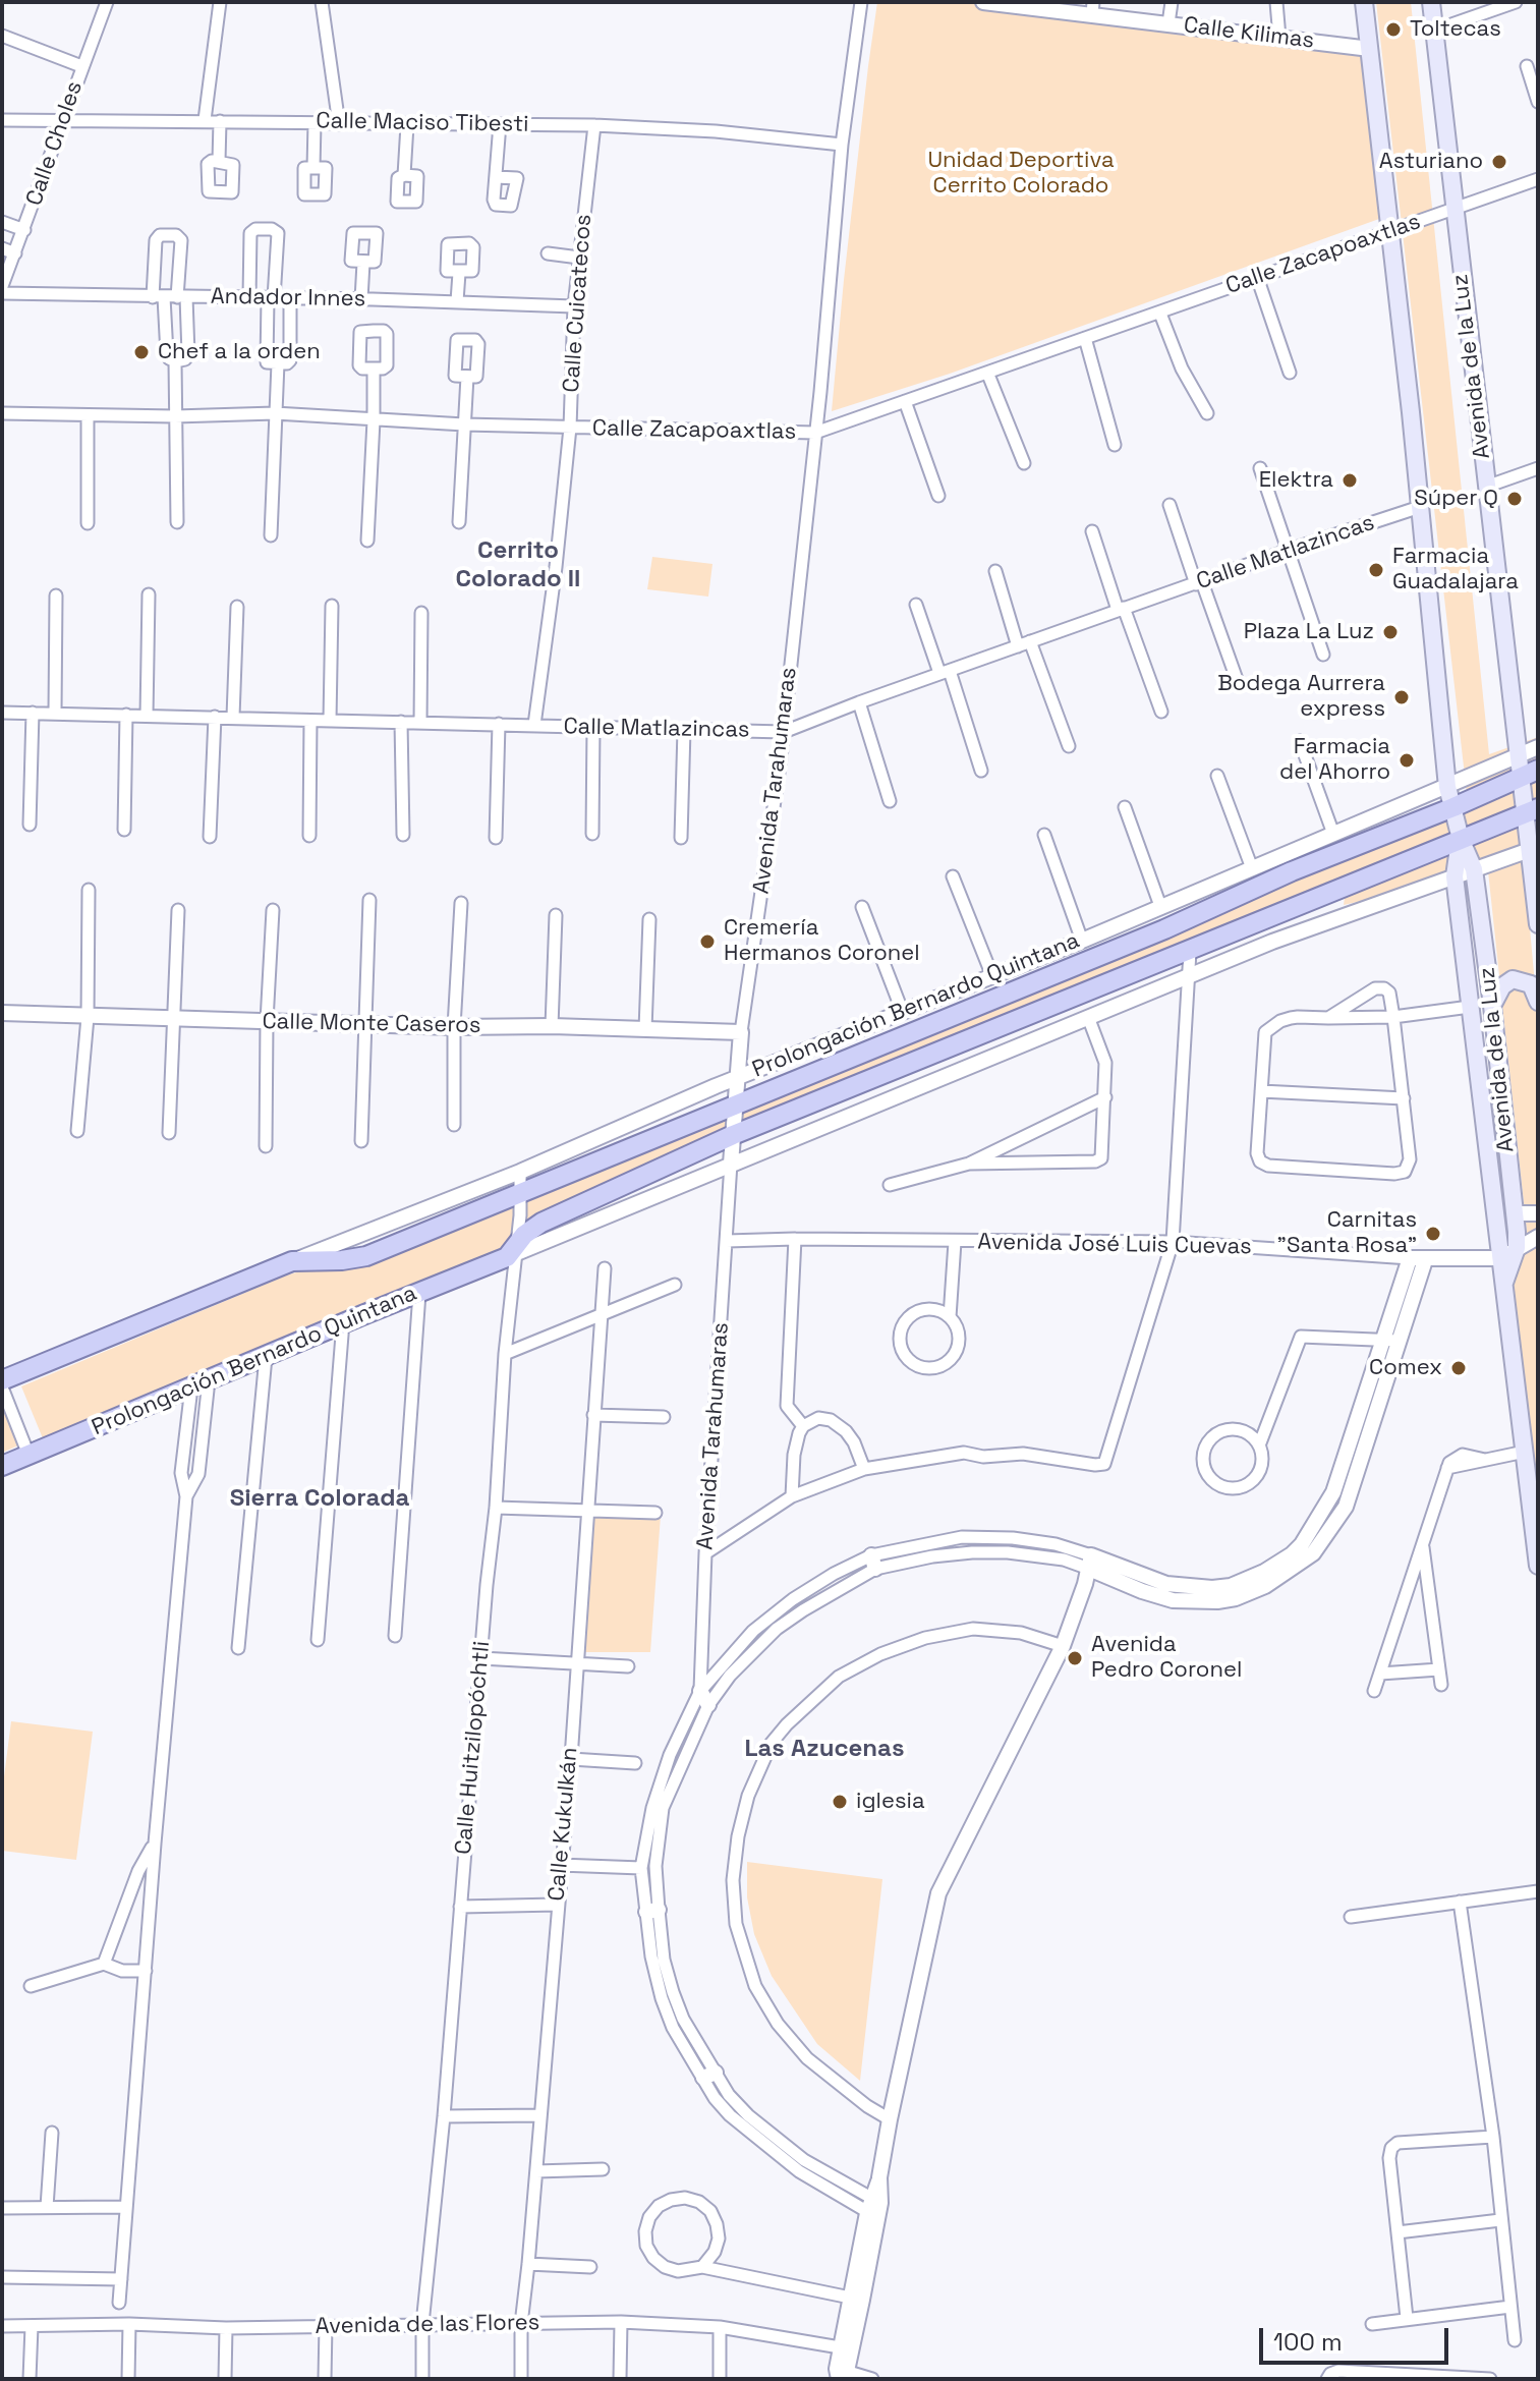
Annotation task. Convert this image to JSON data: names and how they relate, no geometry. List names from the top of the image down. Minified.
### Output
{"streets":{"main road":["Avenida de la Luz","Prolongación Bernardo Quintana"],"street":["Calle Kilimas","Calle Maciso Tibesti","Calle Choles","Calle Zacapoaxtlas","Andador Innes","Calle Cuicatecos","Calle Matlazincas","Avenida Tarahumaras","Calle Monte Caseros","Avenida José Luis Cuevas","Calle Huitzilopóchtli","Calle Kukulkán","Avenida de las Flores"]},"crossings":[["Calle Kilimas","Avenida de la Luz"],["Calle Maciso Tibesti","Calle Choles"],["Calle Maciso Tibesti","Calle Cuicatecos"],["Calle Maciso Tibesti","Avenida Tarahumaras"],["Calle Zacapoaxtlas","Calle Cuicatecos"],["Calle Zacapoaxtlas","Avenida de la Luz"],["Calle Zacapoaxtlas","Avenida Tarahumaras"],["Andador Innes","Calle Cuicatecos"],["Calle Cuicatecos","Calle Matlazincas"],["Avenida de la Luz","Calle Matlazincas"],["Avenida de la Luz","Prolongación Bernardo Quintana"],["Avenida de la Luz","Avenida José Luis Cuevas"],["Calle Matlazincas","Avenida Tarahumaras"],["Avenida Tarahumaras","Prolongación Bernardo Quintana"],["Avenida Tarahumaras","Calle Monte Caseros"],["Avenida Tarahumaras","Avenida José Luis Cuevas"],["Prolongación Bernardo Quintana","Calle Huitzilopóchtli"],["Calle Huitzilopóchtli","Avenida de las Flores"],["Calle Kukulkán","Avenida de las Flores"]],"districts":["Cerrito Colorado II","Sierra Colorada","Las Azucenas"],"parks":["Unidad Deportiva Cerrito Colorado"],"places":["Toltecas","Asturiano","Chef a la orden","Elektra","Súper Q","Farmacia Guadalajara","Plaza La Luz","Bodega Aurrera express","Farmacia del Ahorro","Cremería Hermanos Coronel","Carnitas \"Santa Rosa\"","Comex","Avenida Pedro Coronel","iglesia"],"scale_bar":"100 m"}
